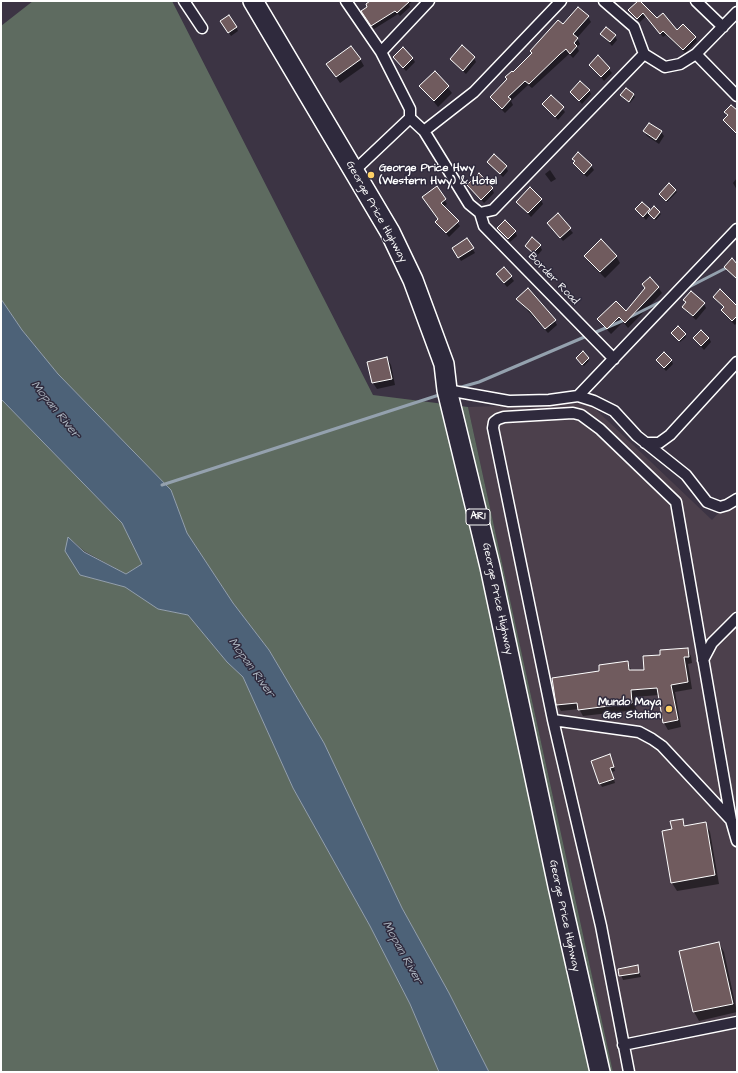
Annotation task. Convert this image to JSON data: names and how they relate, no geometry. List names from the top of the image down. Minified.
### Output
{"streets":{"highway":["George Price Highway","AR1"],"street":["Border Road"]},"water":["Mopan River"],"places":["George Price Hwy (Western Hwy) & Hotel","Mundo Maya Gas Station"]}
